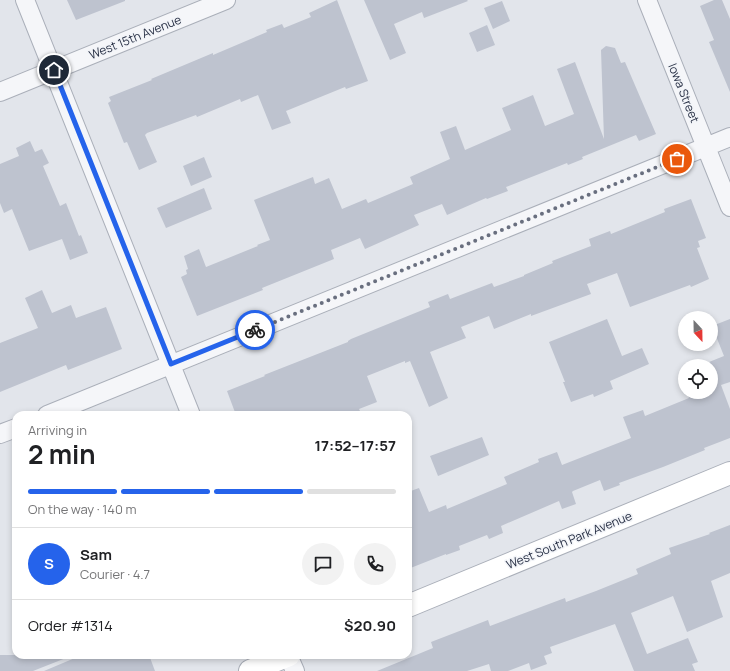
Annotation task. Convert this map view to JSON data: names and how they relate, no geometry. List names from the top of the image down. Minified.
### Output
{"streets":{"main road":["West South Park Avenue"],"street":["West 15th Avenue","Iowa Street"]},"north":"bottom","page":{"heading":["2 min","Arriving in","17:52–17:57"],"panel":["Sam","Courier · 4.7","Order #1314","$20.90"],"bar":"On the way · 140 m","round":"S"}}
